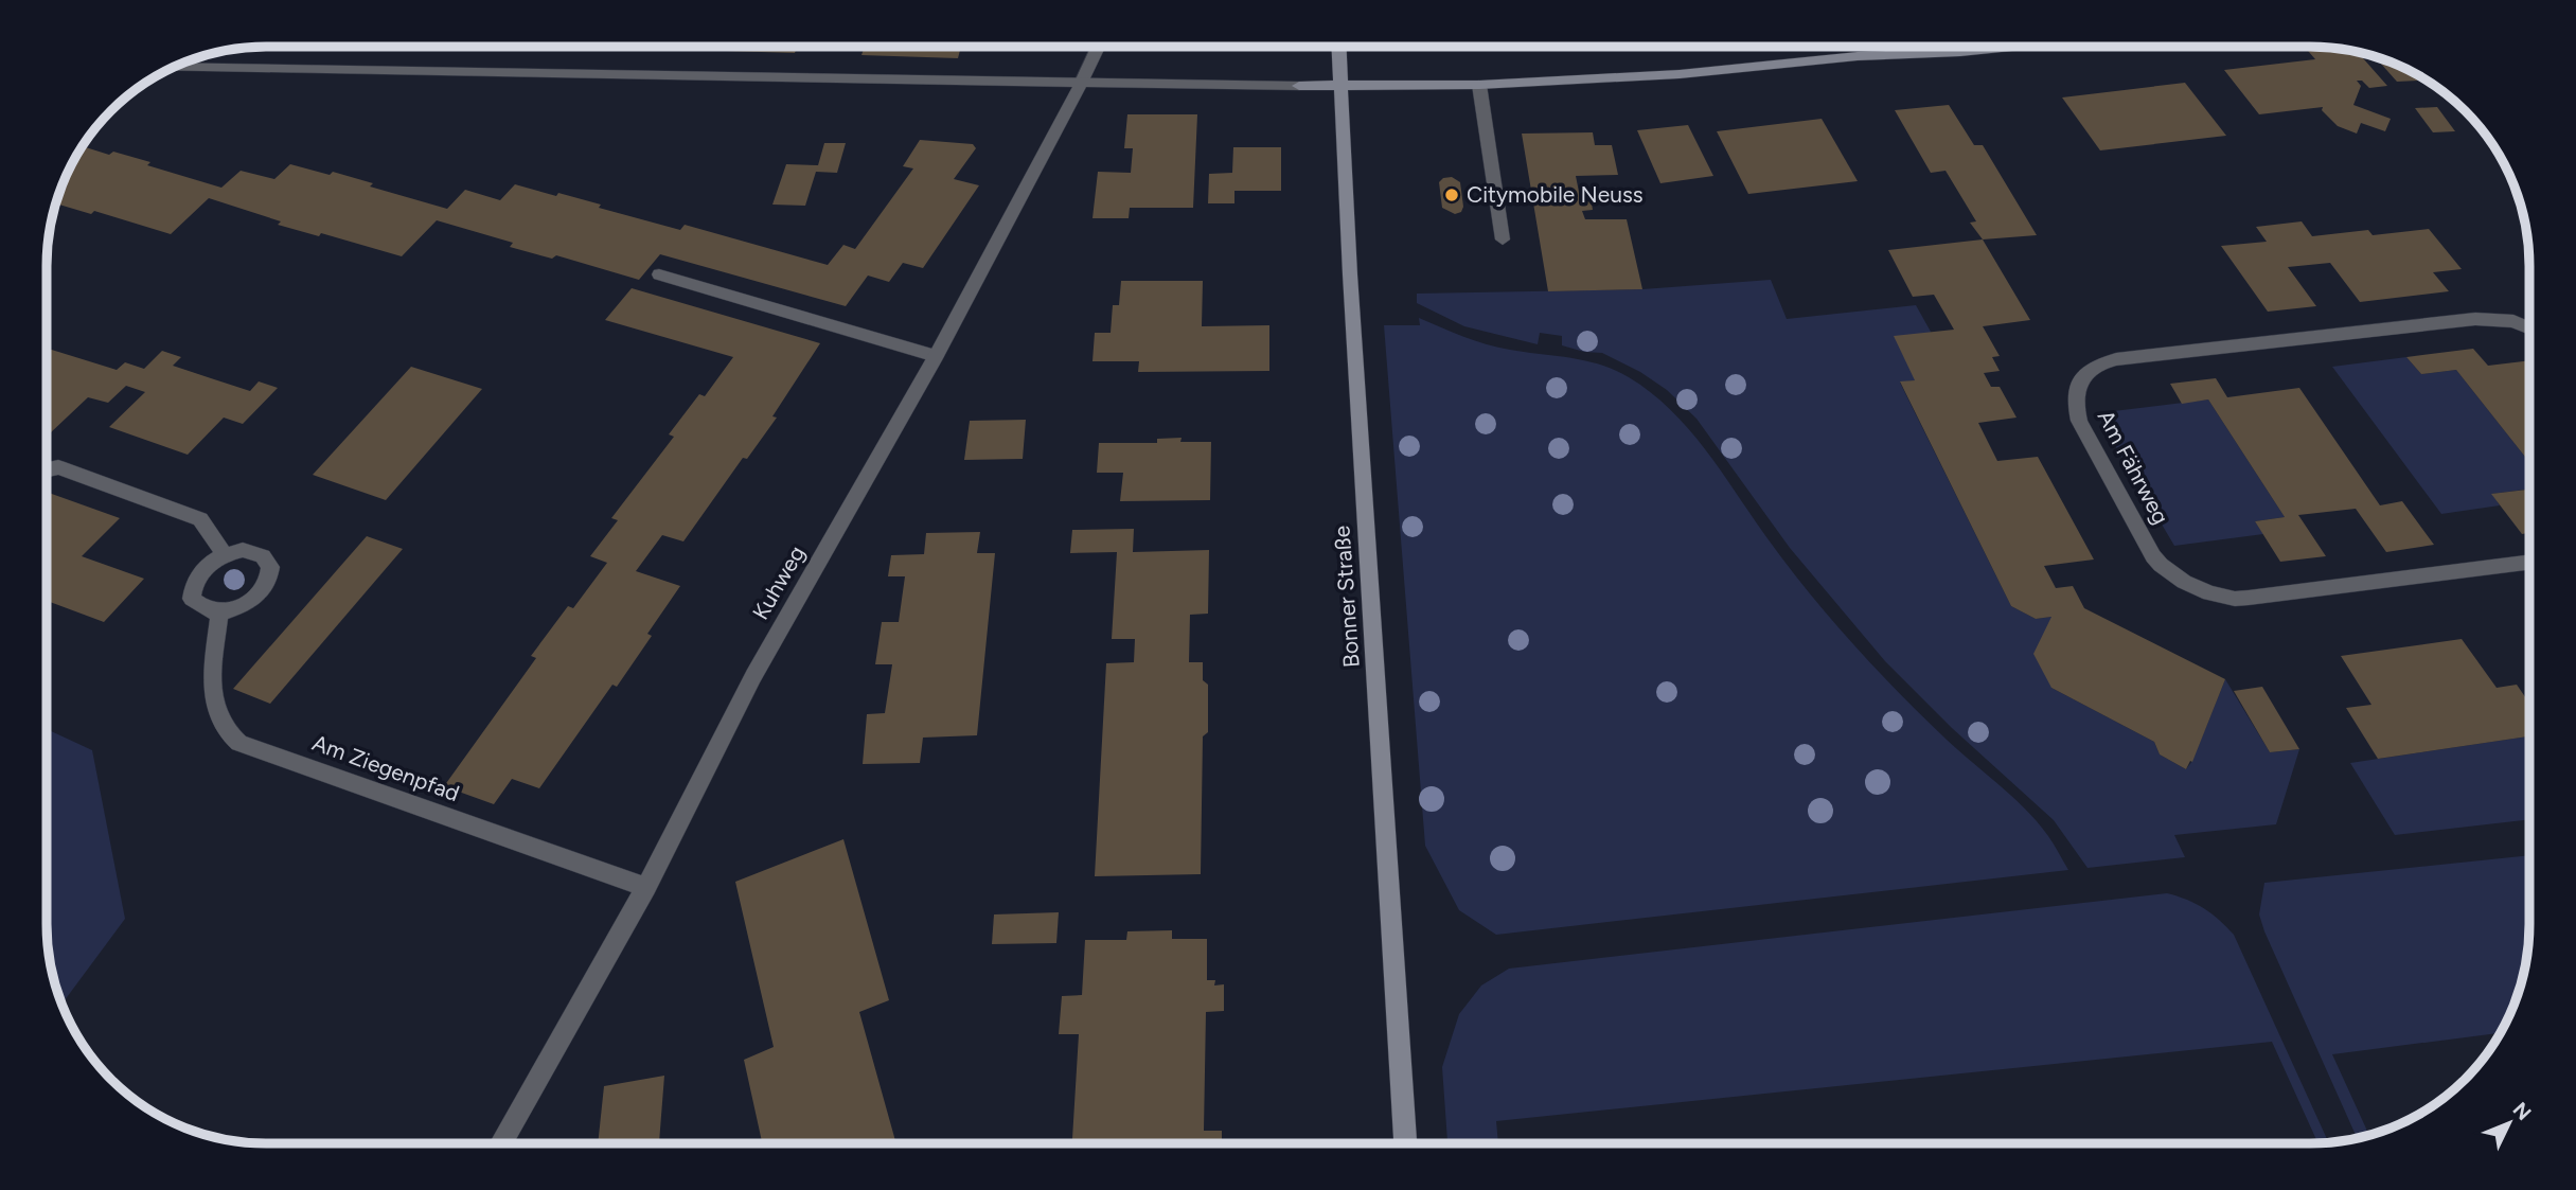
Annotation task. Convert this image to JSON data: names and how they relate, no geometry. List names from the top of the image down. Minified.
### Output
{"streets":{"main road":["Bonner Straße"],"street":["Am Fährweg","Kuhweg","Am Ziegenpfad"]},"crossings":[["Kuhweg","Am Ziegenpfad"]],"places":["Citymobile Neuss"],"north":"top right"}
